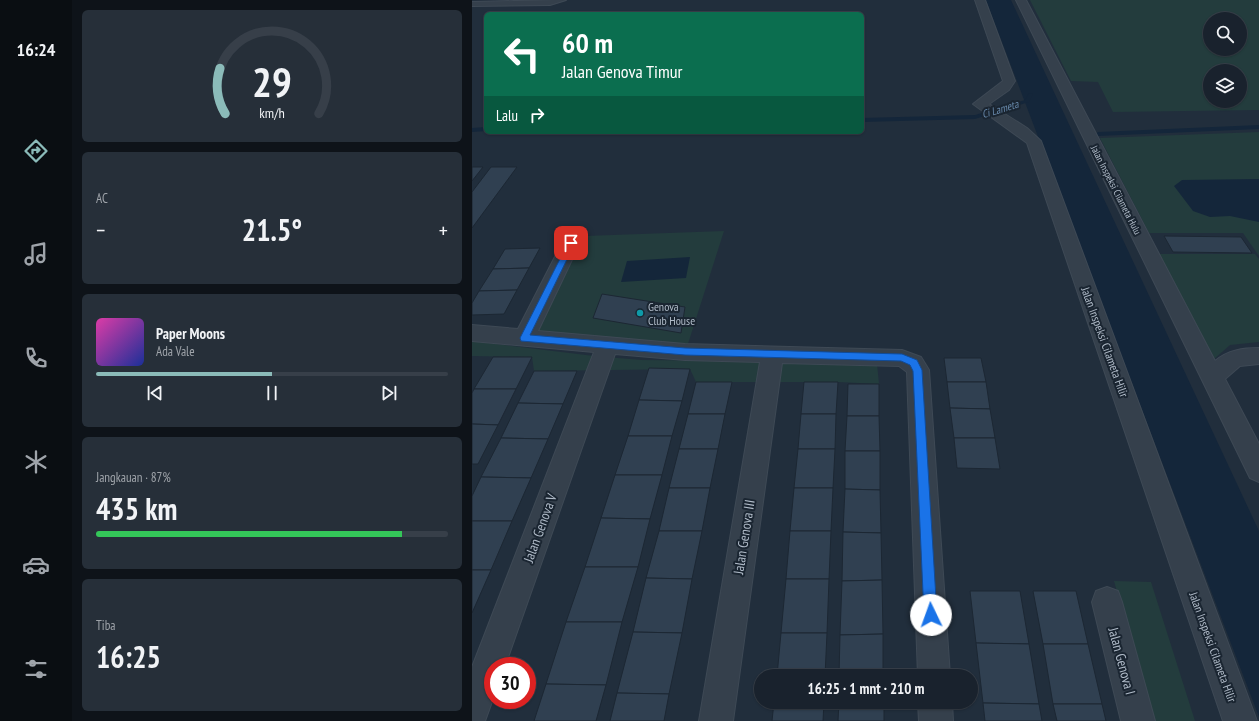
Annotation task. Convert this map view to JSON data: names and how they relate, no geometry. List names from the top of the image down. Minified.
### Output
{"streets":{"street":["Jalan Inspeksi Cilameta Hulu","Jalan Inspeksi Cilameta Hilir","Jalan Genova V","Jalan Genova III","Jalan Genova I"]},"water":["Ci Lameta"],"places":["Genova Club House"],"page":{"tabs":"16:24","turn":["60 m","Jalan Genova Timur"],"then":"Lalu","tile":["AC",["Jangkauan · 87%","435 km"],["Tiba","16:25"]],"heat":["−","21.5°","+"],"song":["Paper Moons","Ada Vale"],"limit":"30","trip":"16:25 · 1 mnt · 210 m","gauge":["29","km/h"]}}
